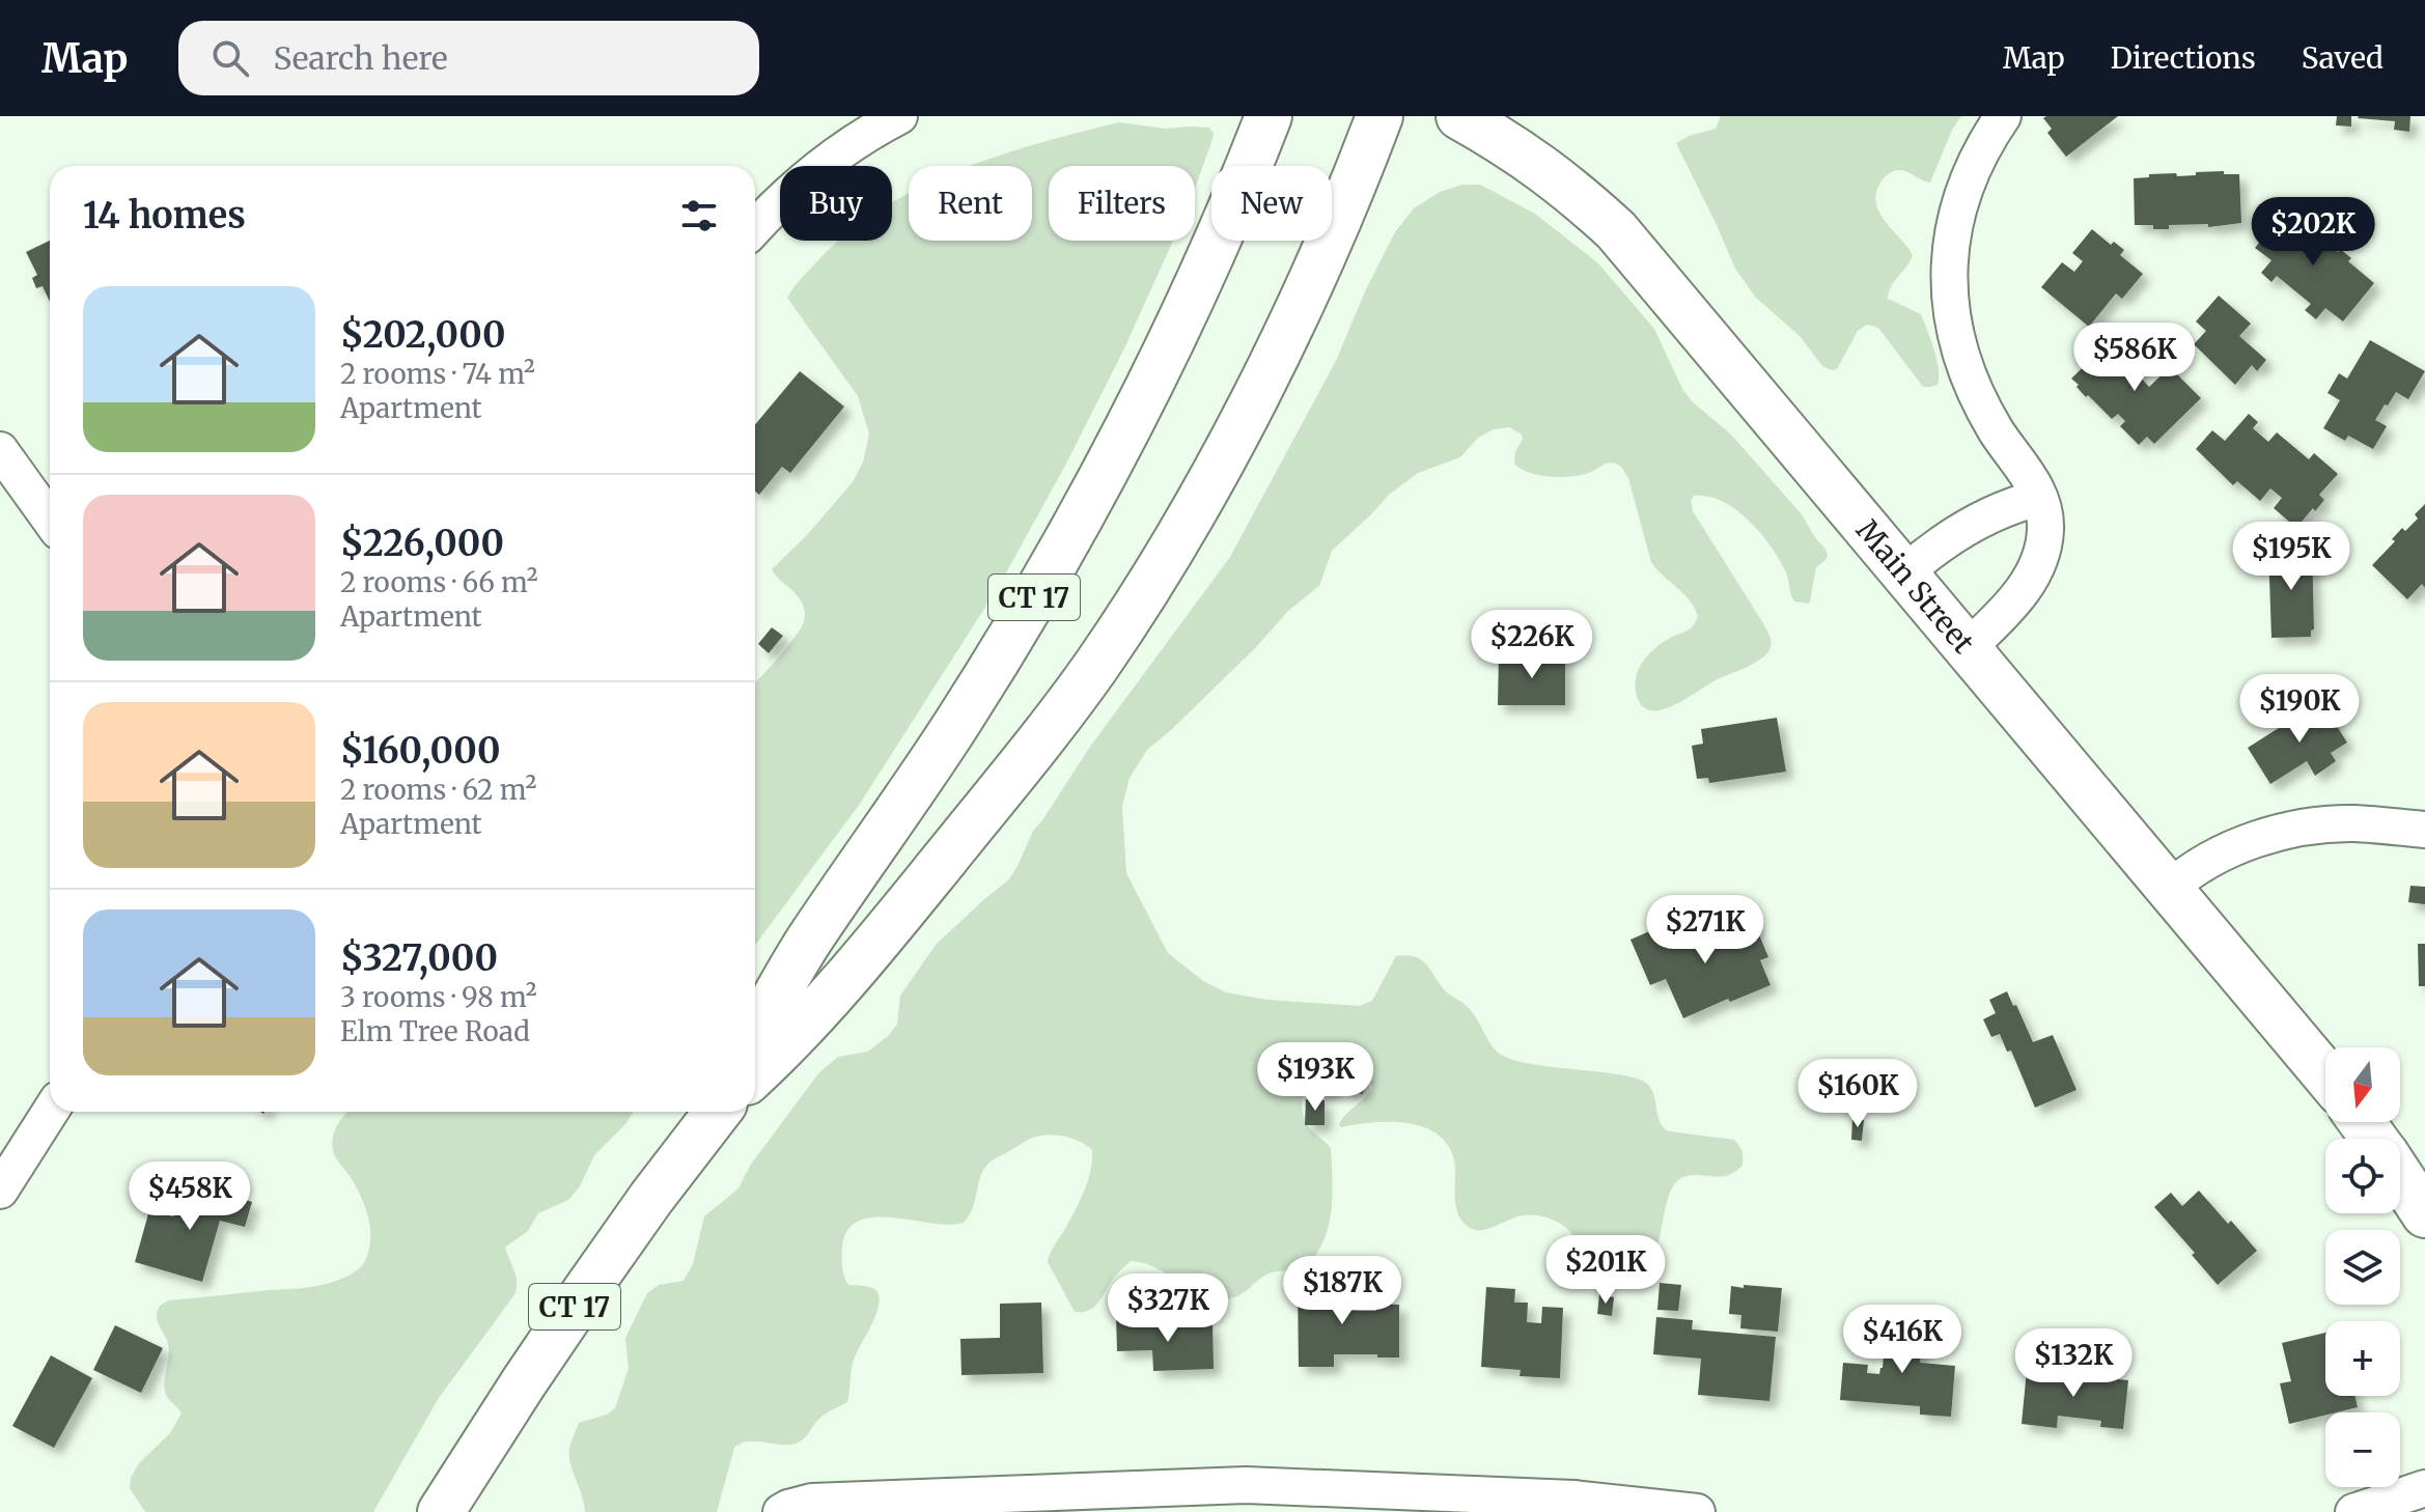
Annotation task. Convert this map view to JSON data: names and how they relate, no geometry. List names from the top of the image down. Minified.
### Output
{"streets":{"main road":["Main Street","CT 17"]},"north":"bottom","page":{"header":"Map","search":"Search here","nav":["Map","Directions","Saved"],"chip":["Buy","Rent","Filters","New"],"heading":"14 homes","price":["$202K","$586K","$195K","$226K","$190K","$271K","$193K","$160K","$458K","$201K","$187K","$327K","$416K","$132K"],"list":[{"name":"$202,000","note":"2 rooms · 74 m² · Apartment"},{"name":"$226,000","note":"2 rooms · 66 m² · Apartment"},{"name":"$160,000","note":"2 rooms · 62 m² · Apartment"},{"name":"$327,000","note":"3 rooms · 98 m² · Elm Tree Road"}],"map_buttons":["+","−"]}}
